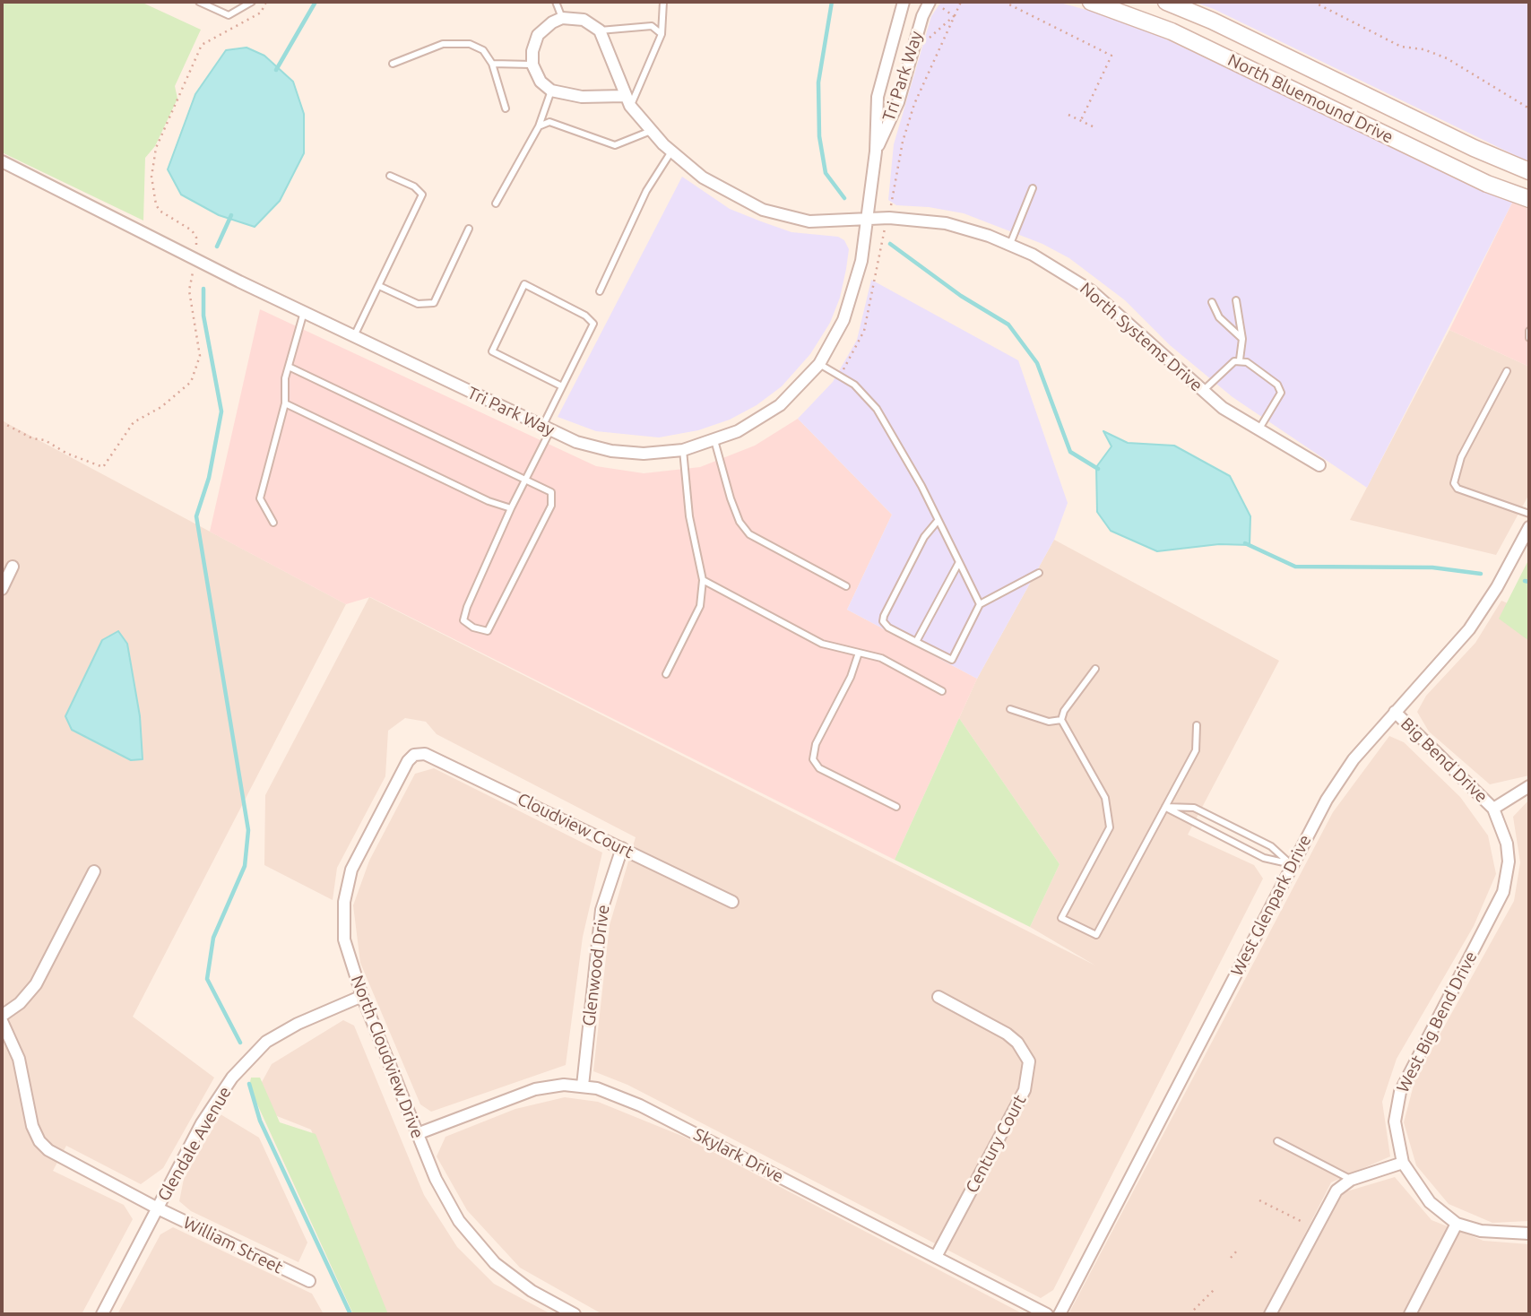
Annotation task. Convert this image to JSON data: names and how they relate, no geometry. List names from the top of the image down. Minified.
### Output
{"streets":{"main road":["North Bluemound Drive"],"street":["Tri Park Way","North Systems Drive","Big Bend Drive","Cloudview Court","West Glenpark Drive","Glenwood Drive","West Big Bend Drive","North Cloudview Drive","Glendale Avenue","Century Court","Skylark Drive","William Street"]},"crossings":[["Tri Park Way","North Systems Drive"],["Big Bend Drive","West Glenpark Drive"],["Big Bend Drive","West Big Bend Drive"],["Cloudview Court","Glenwood Drive"],["Cloudview Court","North Cloudview Drive"],["Glenwood Drive","Skylark Drive"],["North Cloudview Drive","Glendale Avenue"],["North Cloudview Drive","Skylark Drive"],["Glendale Avenue","William Street"],["Century Court","Skylark Drive"]]}
